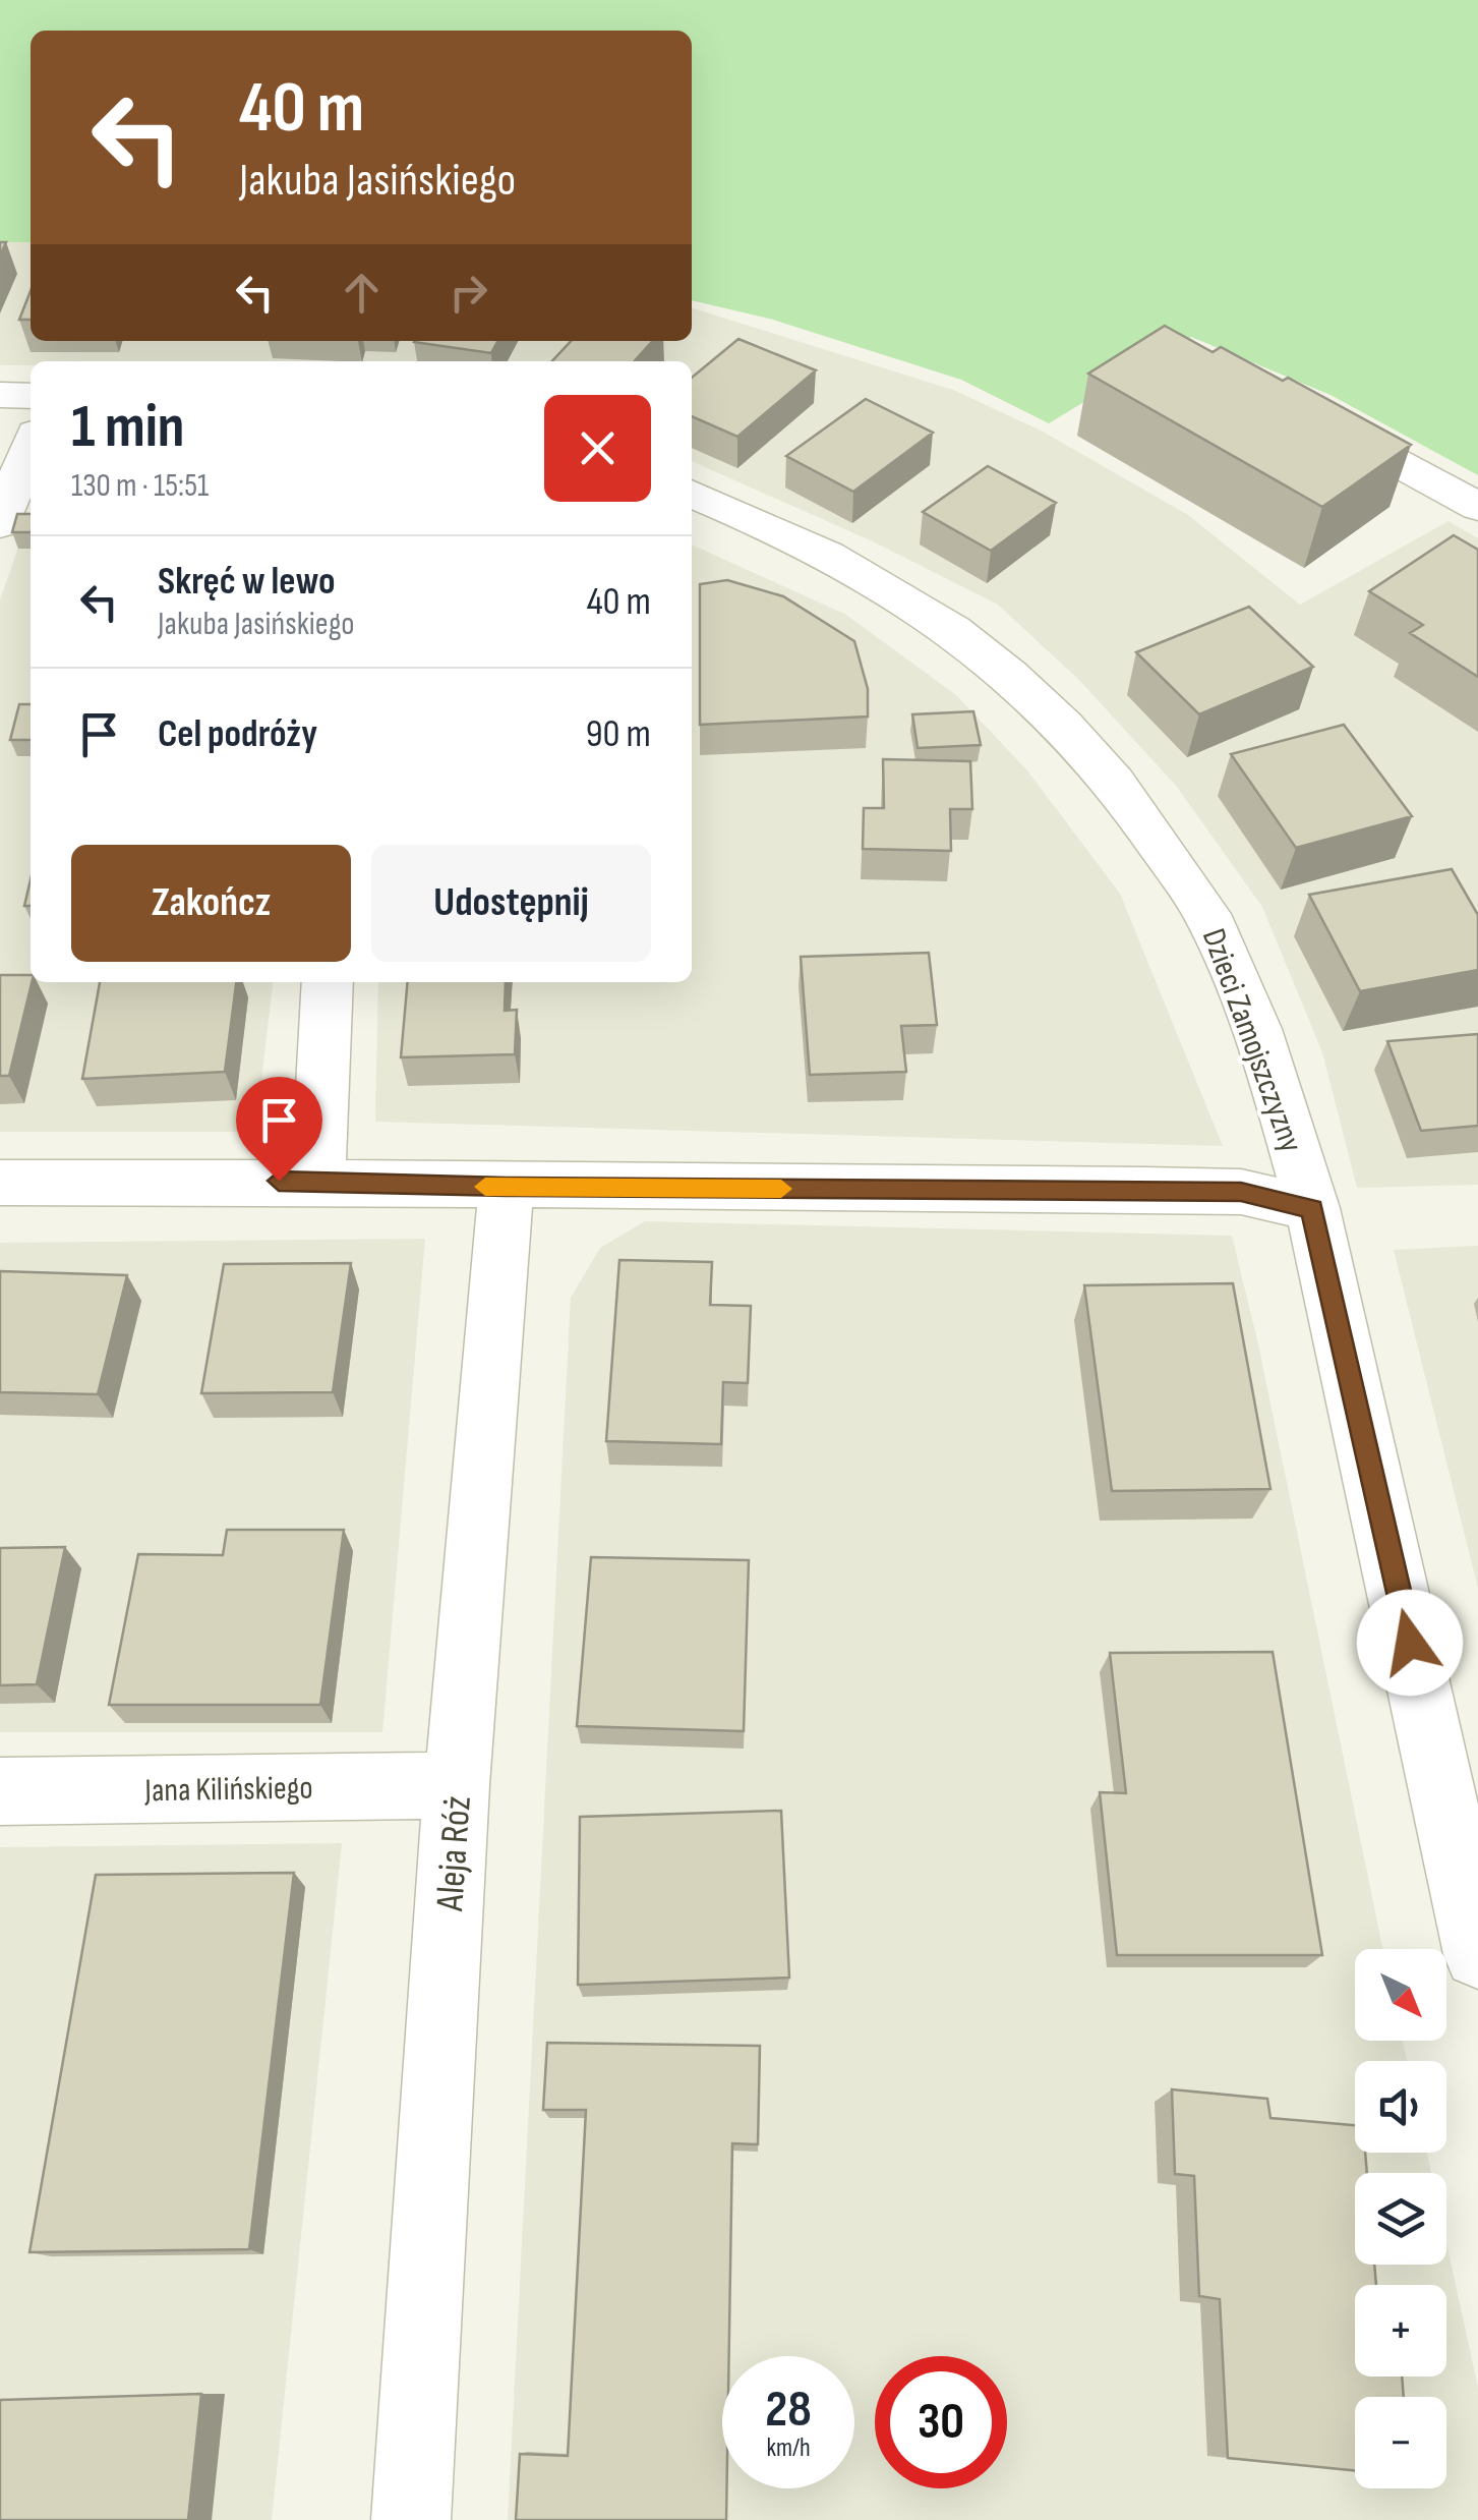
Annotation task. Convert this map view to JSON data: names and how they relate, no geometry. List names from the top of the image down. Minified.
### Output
{"streets":{"street":["Dzieci Zamojszczyzny","Jana Kilińskiego","Aleja Róż"]},"crossings":[["Jana Kilińskiego","Aleja Róż"]],"north":"bottom right","page":{"turn":["40 m","Jakuba Jasińskiego"],"heading":["1 min","130 m · 15:51"],"list":[{"name":"Skręć w lewo","note":"Jakuba Jasińskiego","value":"40 m"},{"name":"Cel podróży","value":"90 m"}],"buttons":["Zakończ","Udostępnij"],"map_buttons":["+","−"],"speed":"28 km/h","limit":"30"}}
